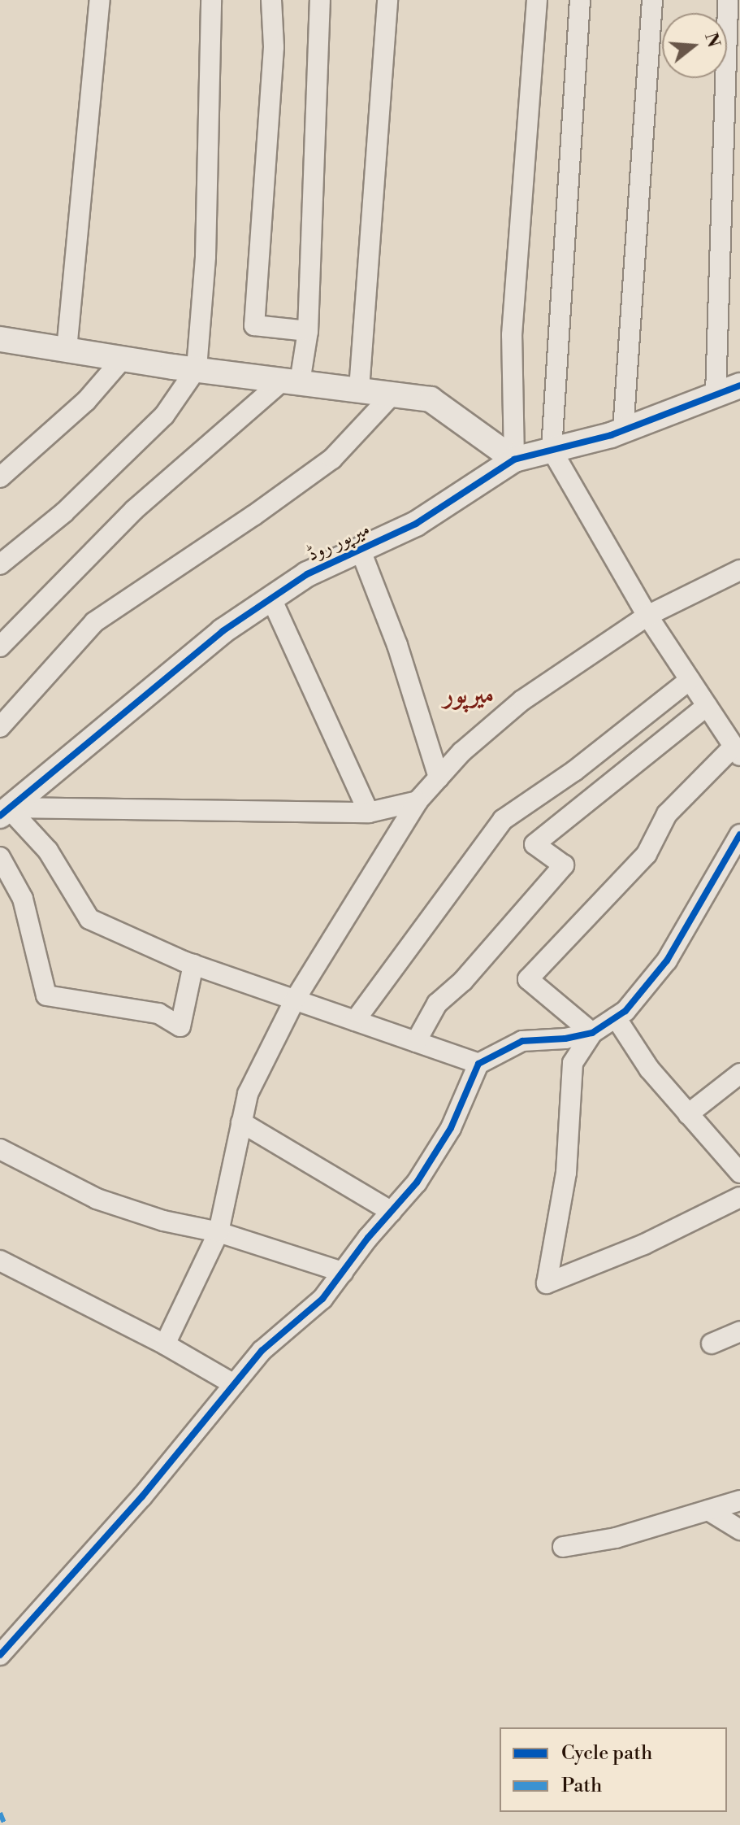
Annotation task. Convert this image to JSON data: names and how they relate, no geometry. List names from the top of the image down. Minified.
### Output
{"streets":{"street":["میرپور روڈ"]},"districts":["میرپور"],"legend":["Cycle path","Path"],"north":"right"}
